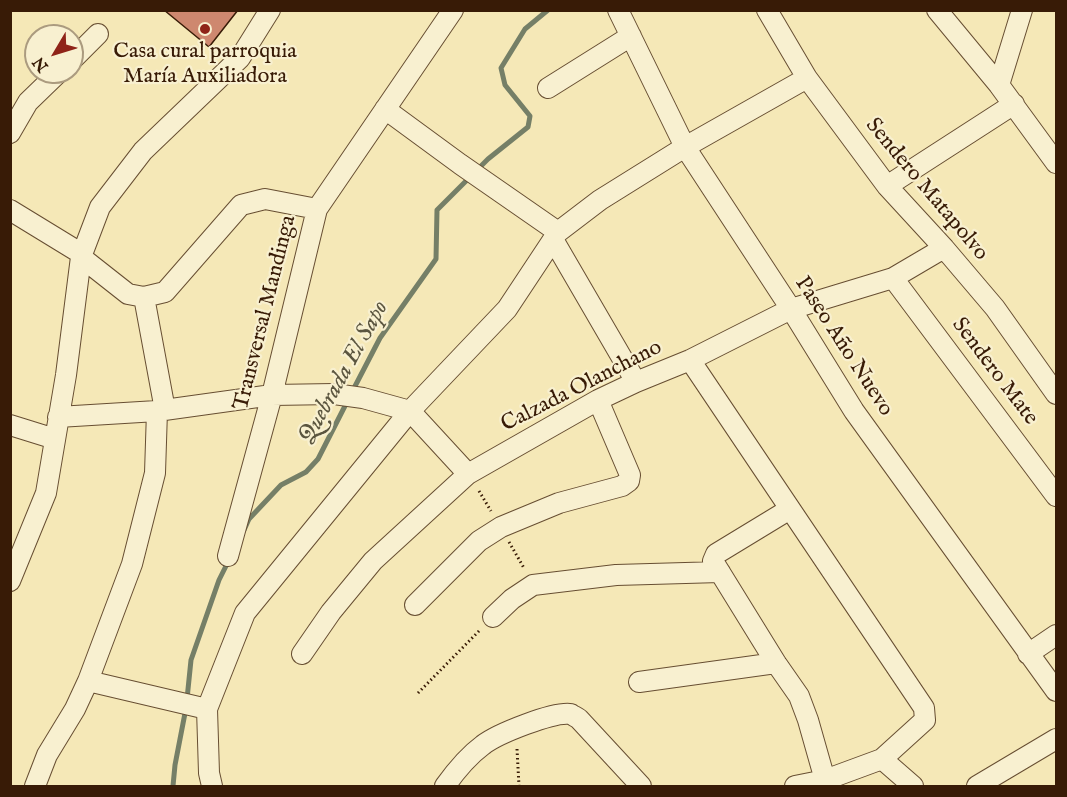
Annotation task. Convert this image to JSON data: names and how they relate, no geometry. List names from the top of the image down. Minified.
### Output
{"streets":{"street":["Sendero Matapolvo","Transversal Mandinga","Paseo Año Nuevo","Sendero Mate","Calzada Olanchano"]},"crossings":[["Sendero Matapolvo","Calzada Olanchano"],["Paseo Año Nuevo","Calzada Olanchano"],["Sendero Mate","Calzada Olanchano"]],"water":["Quebrada El Sapo"],"places":["Casa cural parroquia María Auxiliadora"],"north":"bottom left"}
